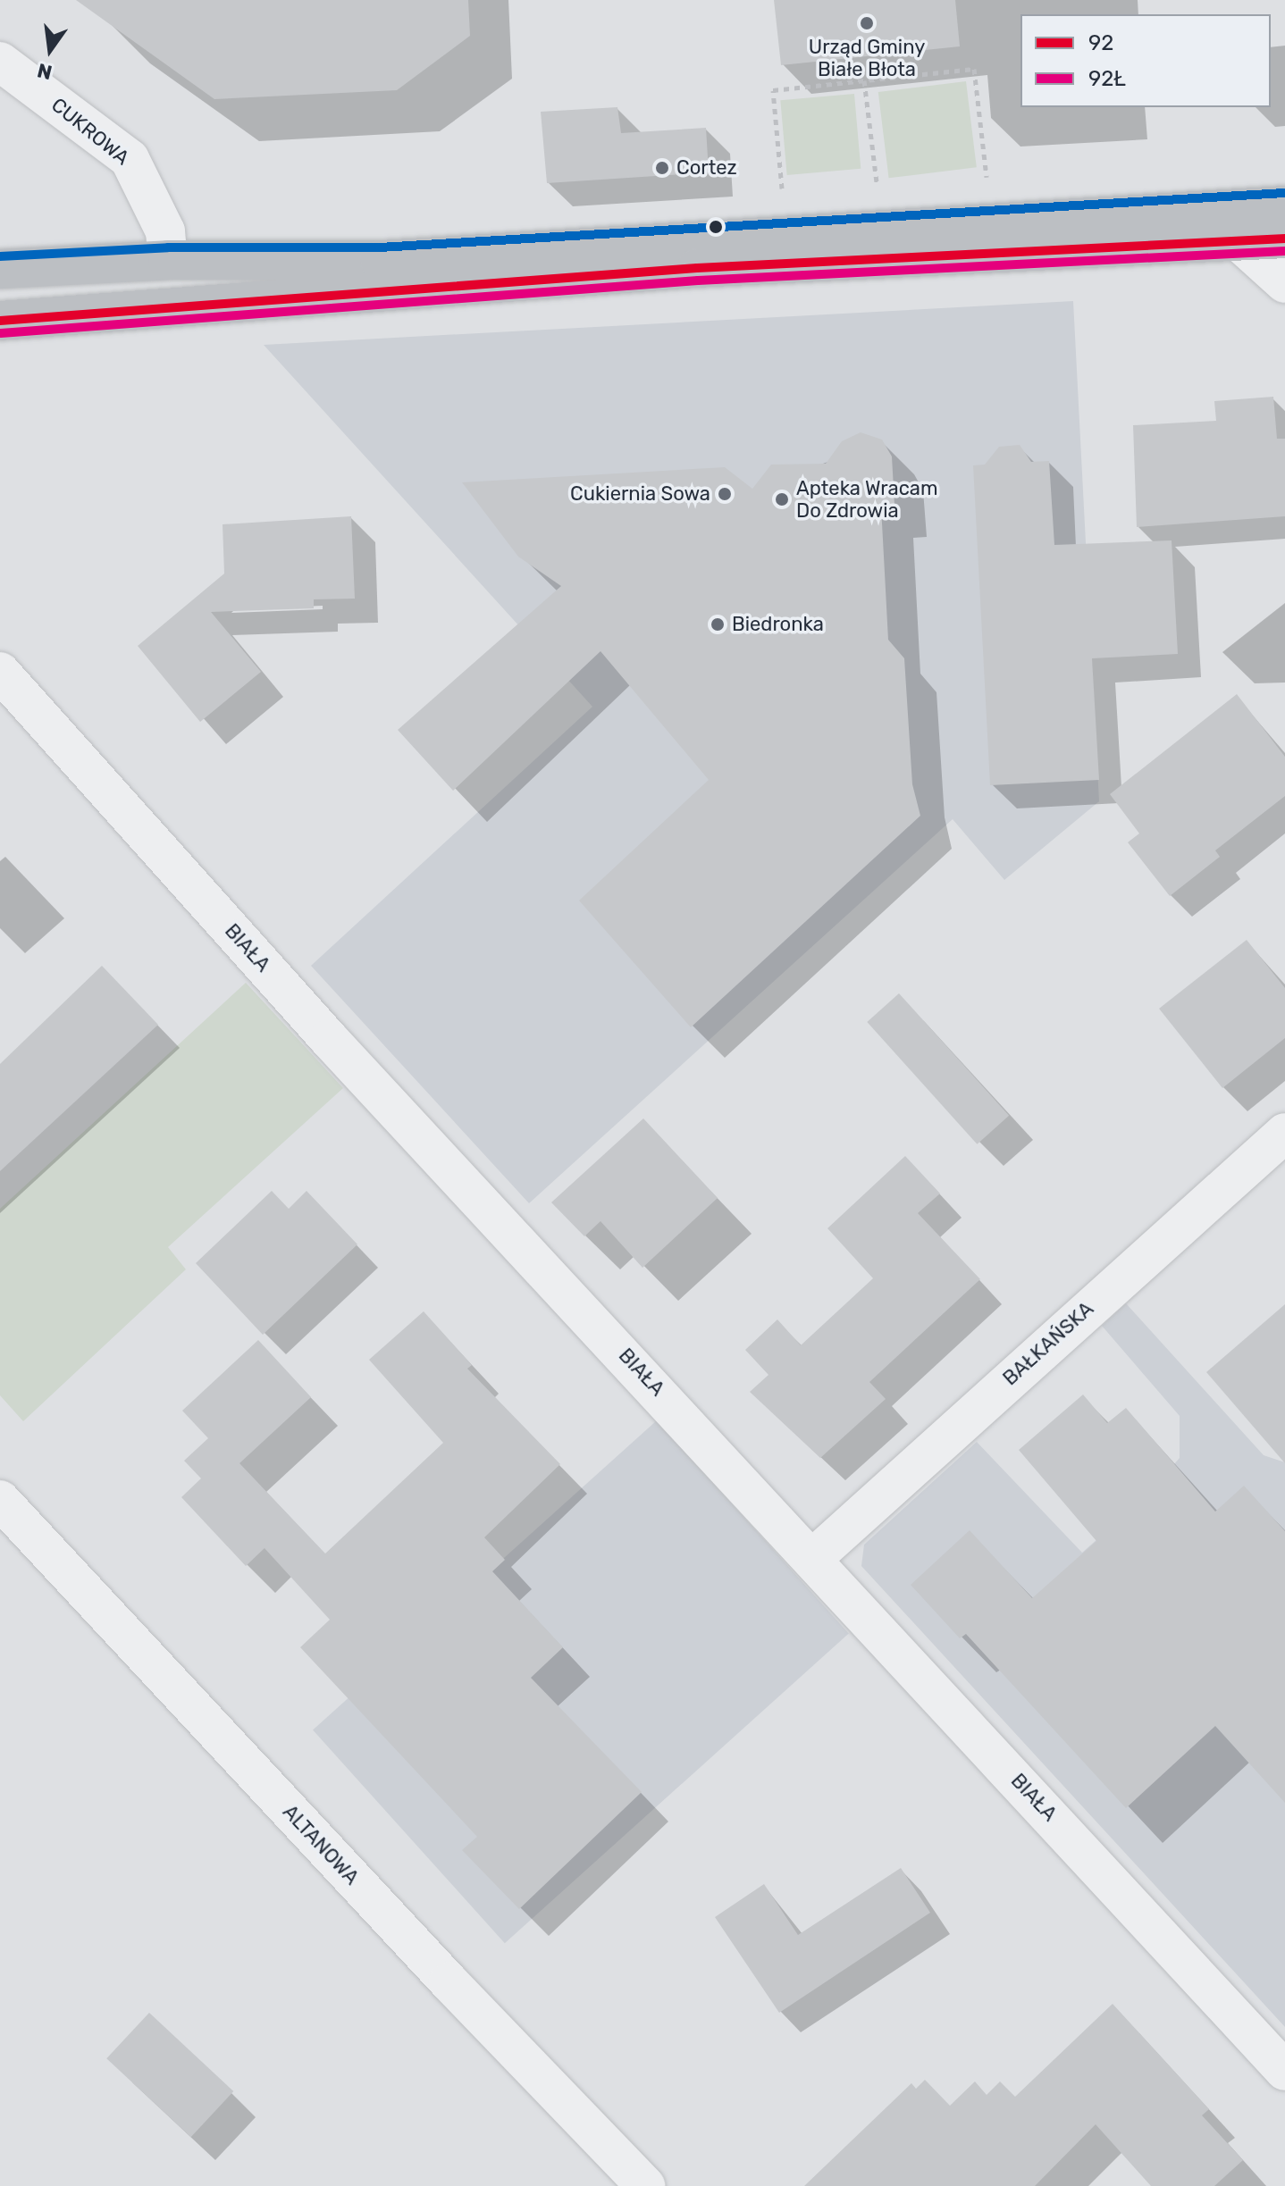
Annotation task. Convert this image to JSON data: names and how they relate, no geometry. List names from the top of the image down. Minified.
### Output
{"streets":{"street":["CUKROWA","BIAŁA","BAŁKAŃSKA","ALTANOWA"]},"crossings":[["BIAŁA","BAŁKAŃSKA"]],"places":["Urząd Gminy Białe Błota","Cortez","Cukiernia Sowa","Apteka Wracam Do Zdrowia","Biedronka"],"lines":["transit line 92","transit line 92Ł"],"legend":["92","92Ł"],"north":"bottom"}
